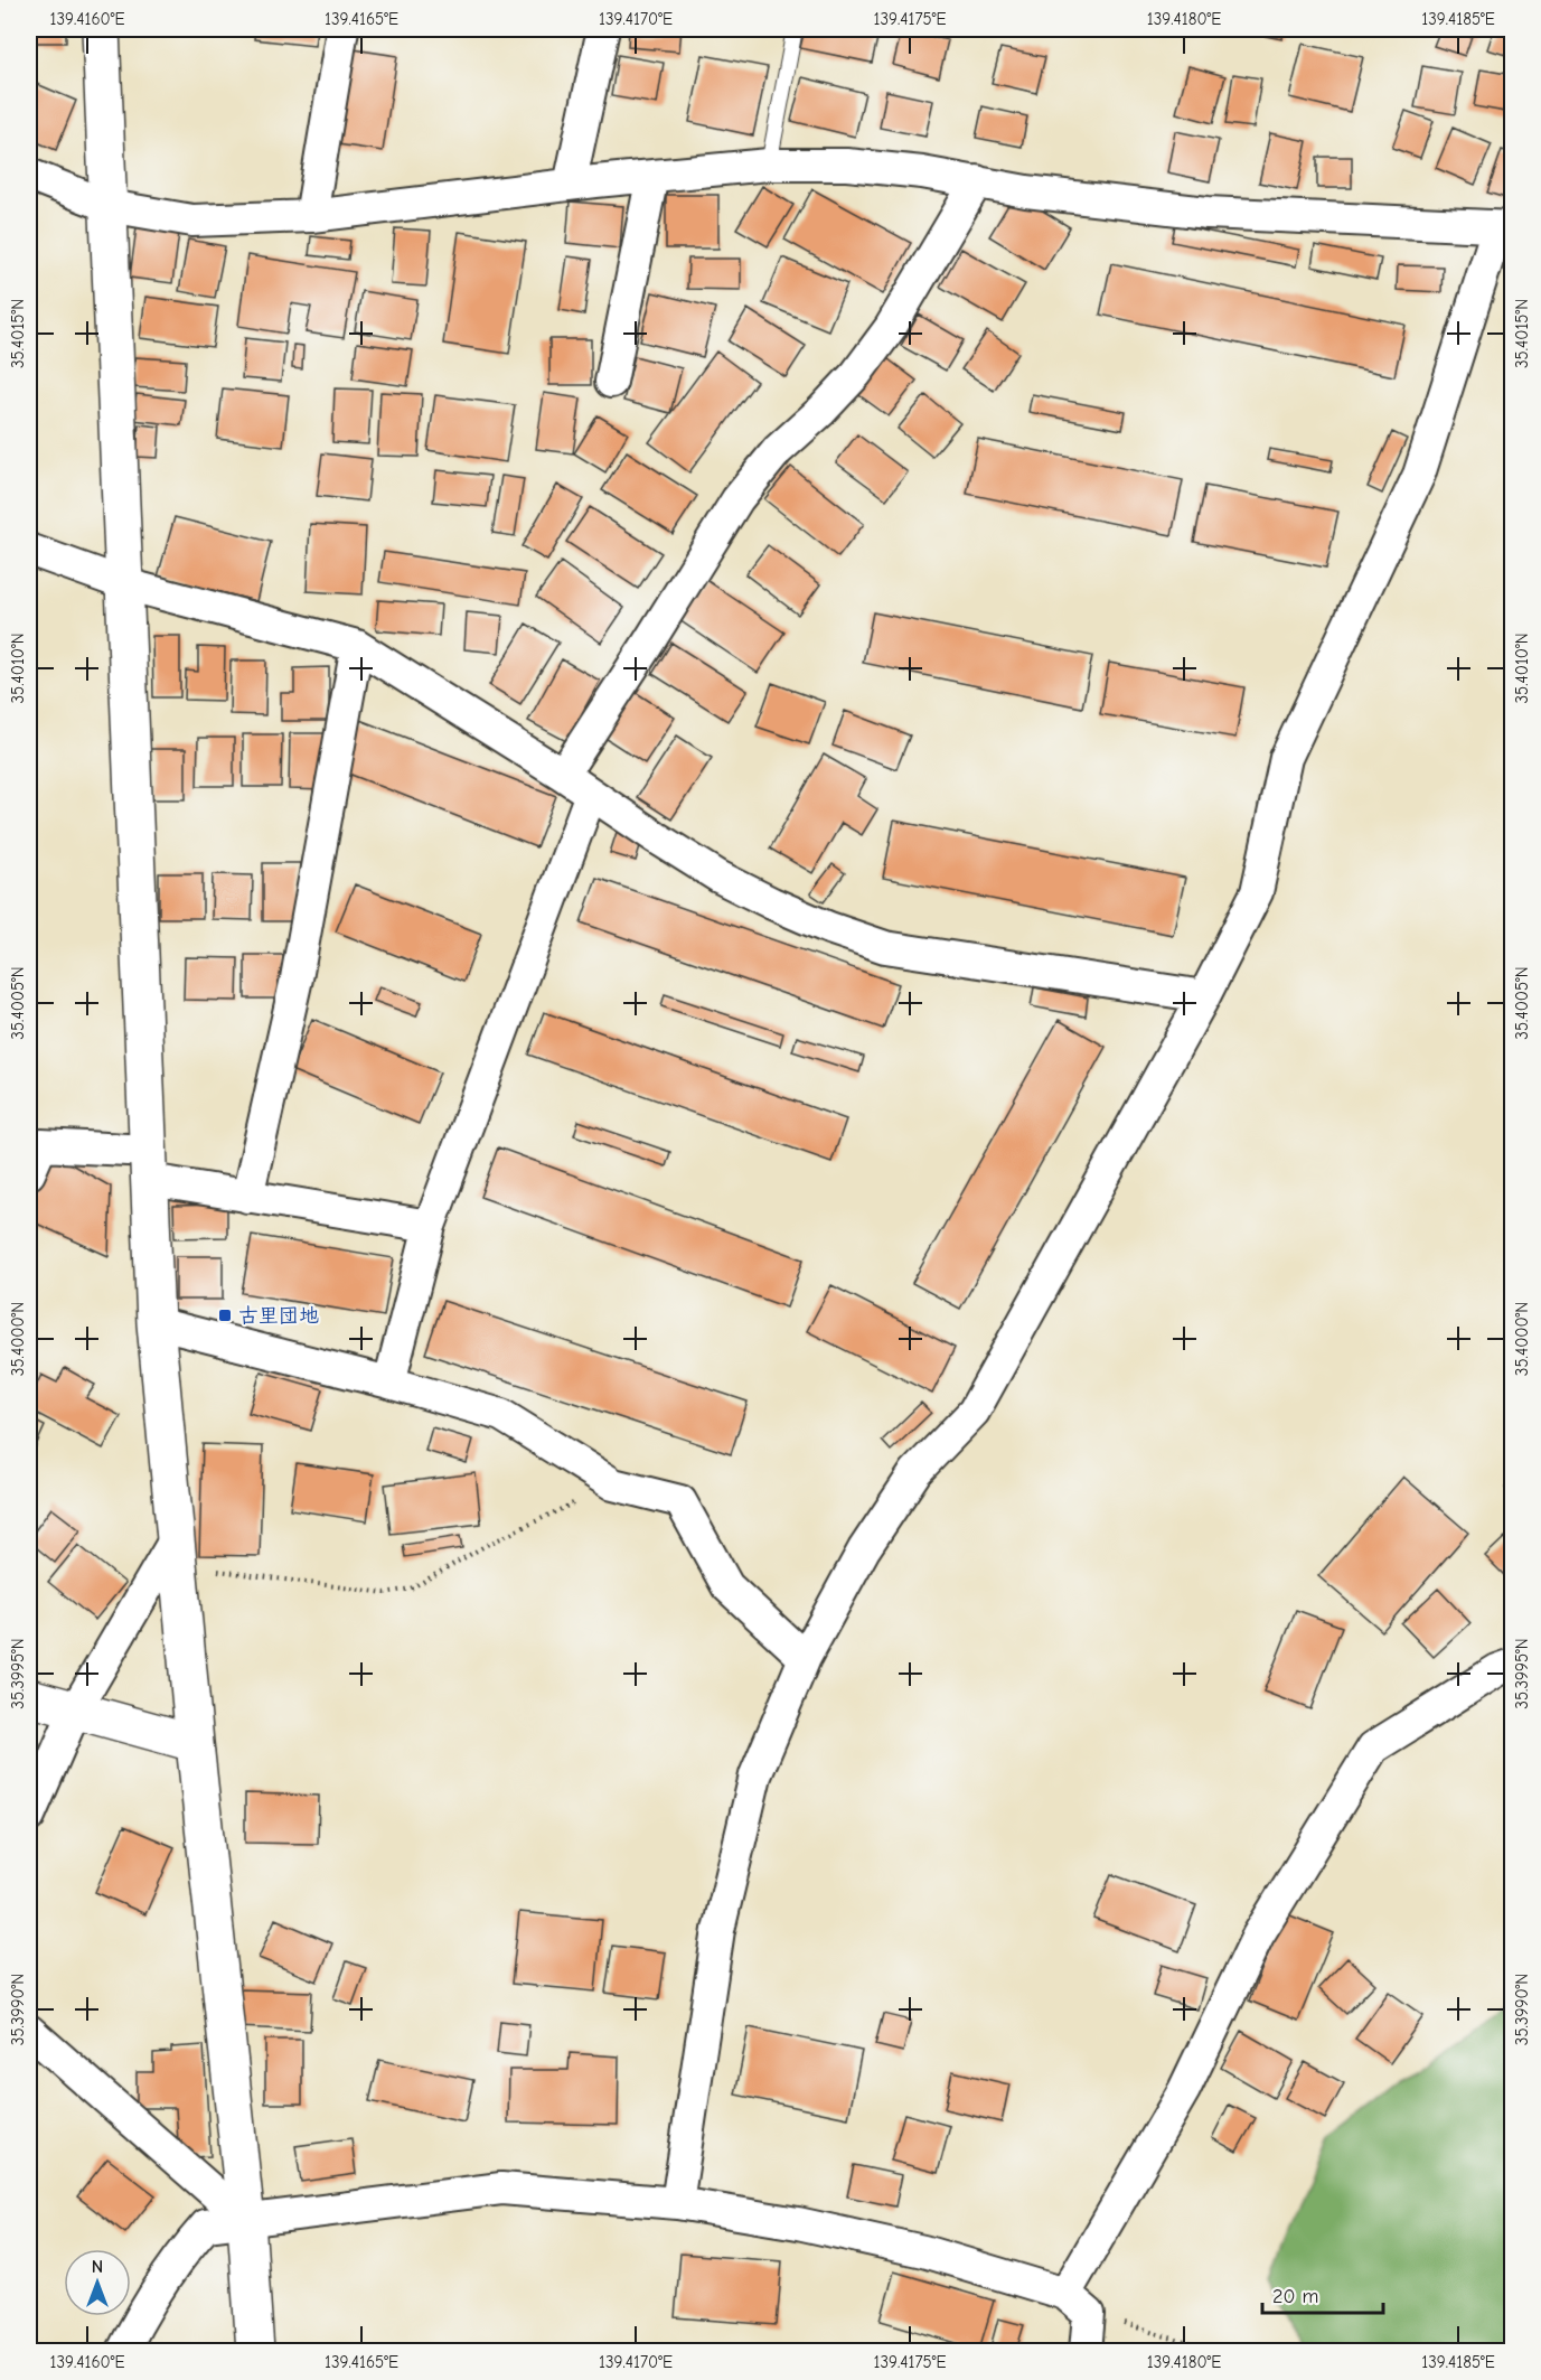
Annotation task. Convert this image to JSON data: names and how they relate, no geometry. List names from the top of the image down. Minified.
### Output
{"places":{"transit":["古里団地"]},"scale_bar":"20 m","north":"top","coordinates":["139.4160°E","139.4165°E","139.4170°E","139.4175°E","139.4180°E","139.4185°E","35.4015°N","35.4010°N","35.4005°N","35.4000°N","35.3995°N","35.3990°N"]}
